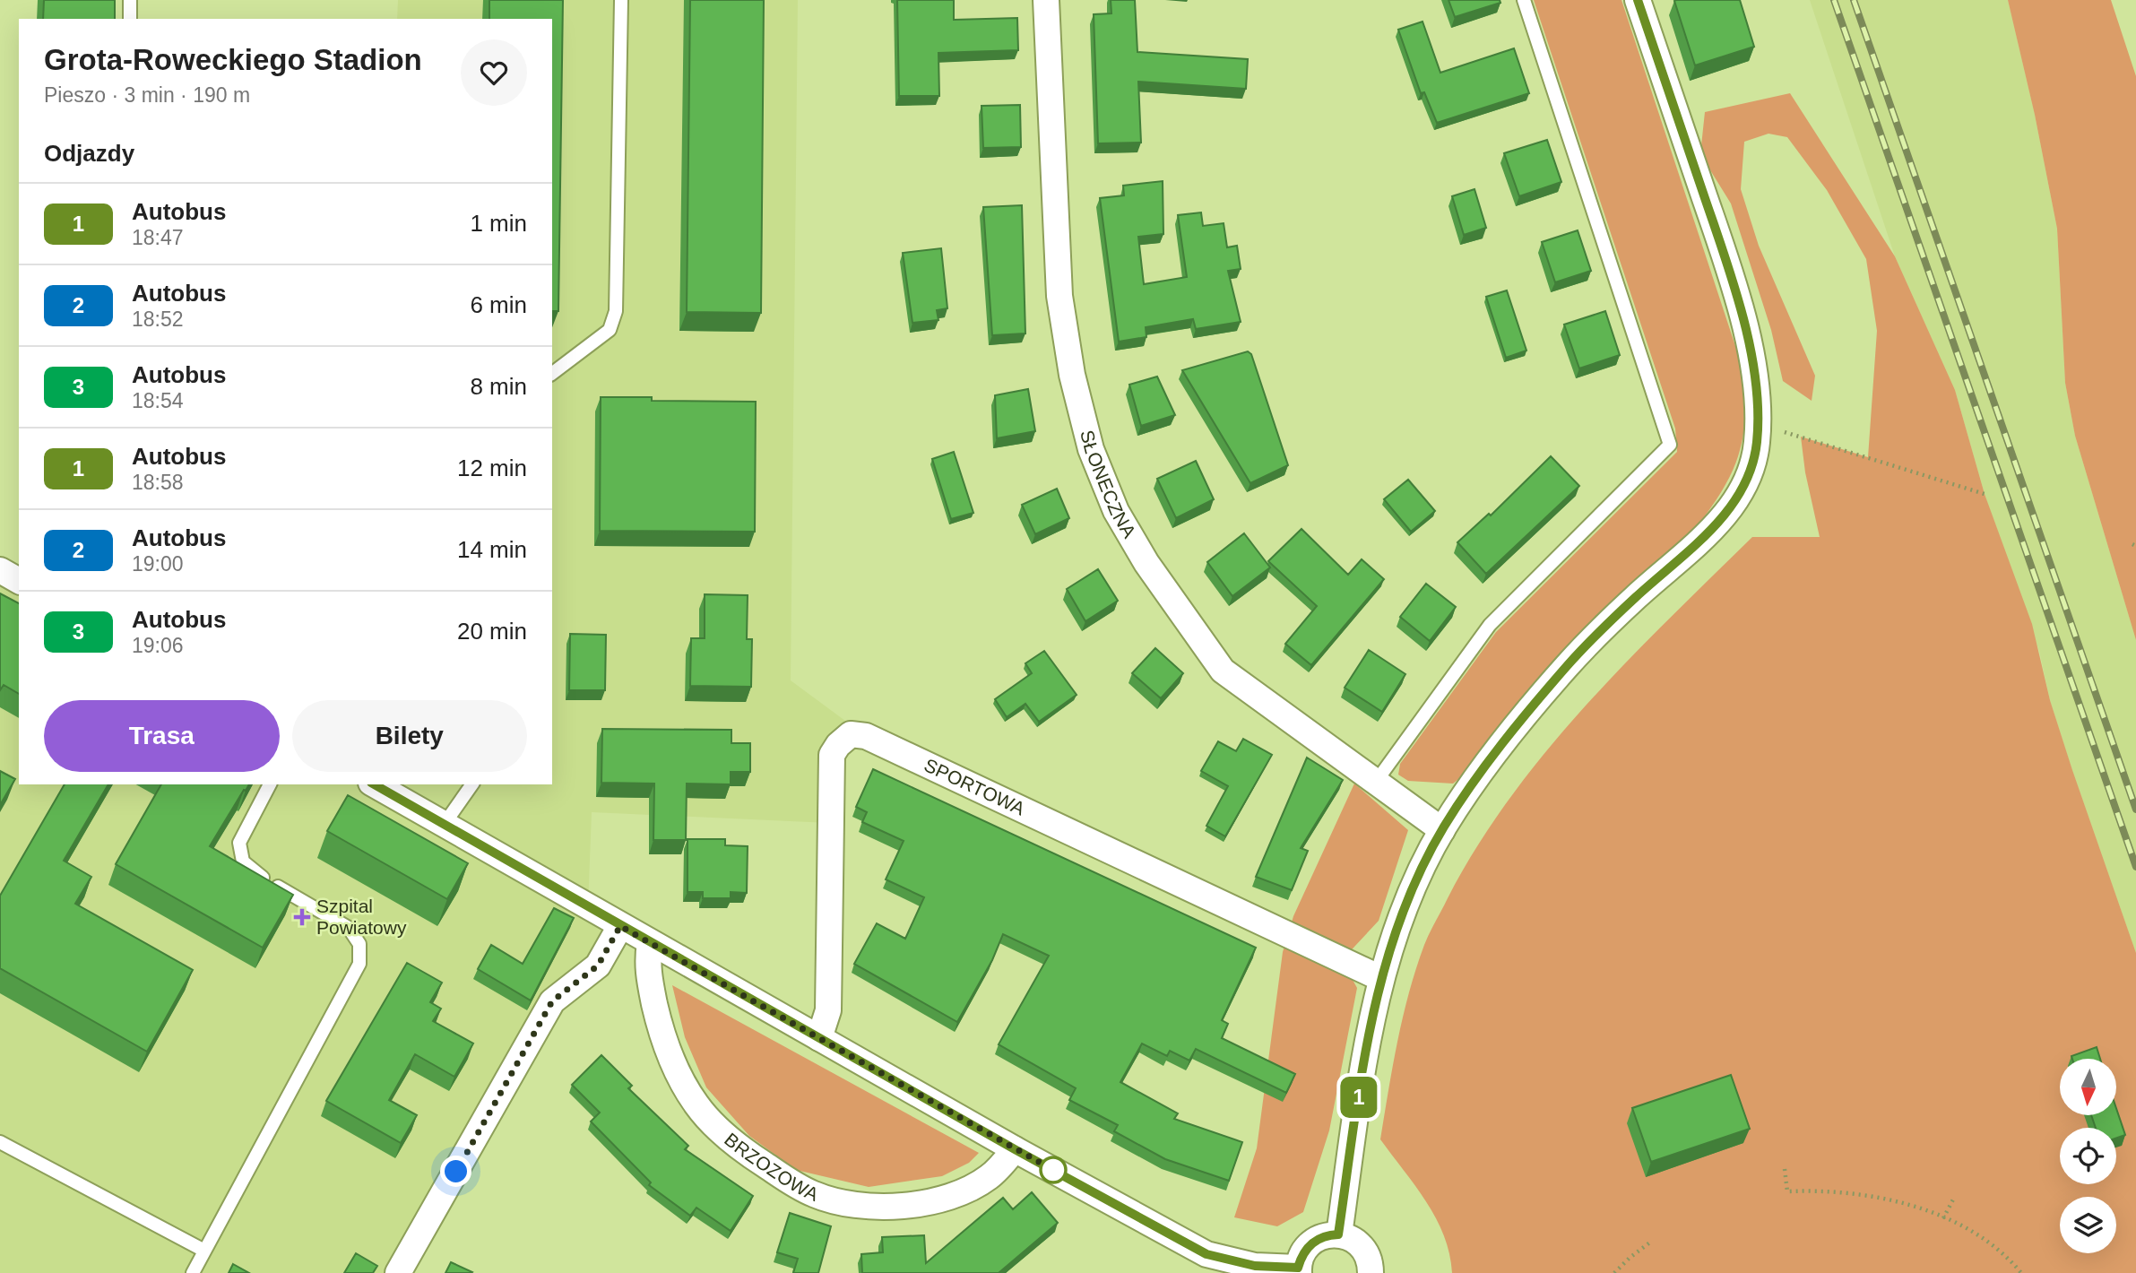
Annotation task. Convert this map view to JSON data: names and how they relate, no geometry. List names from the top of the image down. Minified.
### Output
{"streets":{"street":["SŁONECZNA","SPORTOWA","BRZOZOWA"]},"places":{"health":["Szpital Powiatowy"]},"lines":["bus line 1"],"north":"bottom","page":{"on_map":"1","heading":[["Grota-Roweckiego Stadion","Pieszo · 3 min · 190 m"],"Odjazdy"],"list":[{"mark":"1","name":"Autobus","note":"18:47","value":"1 min"},{"mark":"2","name":"Autobus","note":"18:52","value":"6 min"},{"mark":"3","name":"Autobus","note":"18:54","value":"8 min"},{"mark":"1","name":"Autobus","note":"18:58","value":"12 min"},{"mark":"2","name":"Autobus","note":"19:00","value":"14 min"},{"mark":"3","name":"Autobus","note":"19:06","value":"20 min"}],"buttons":["Trasa","Bilety"]}}
